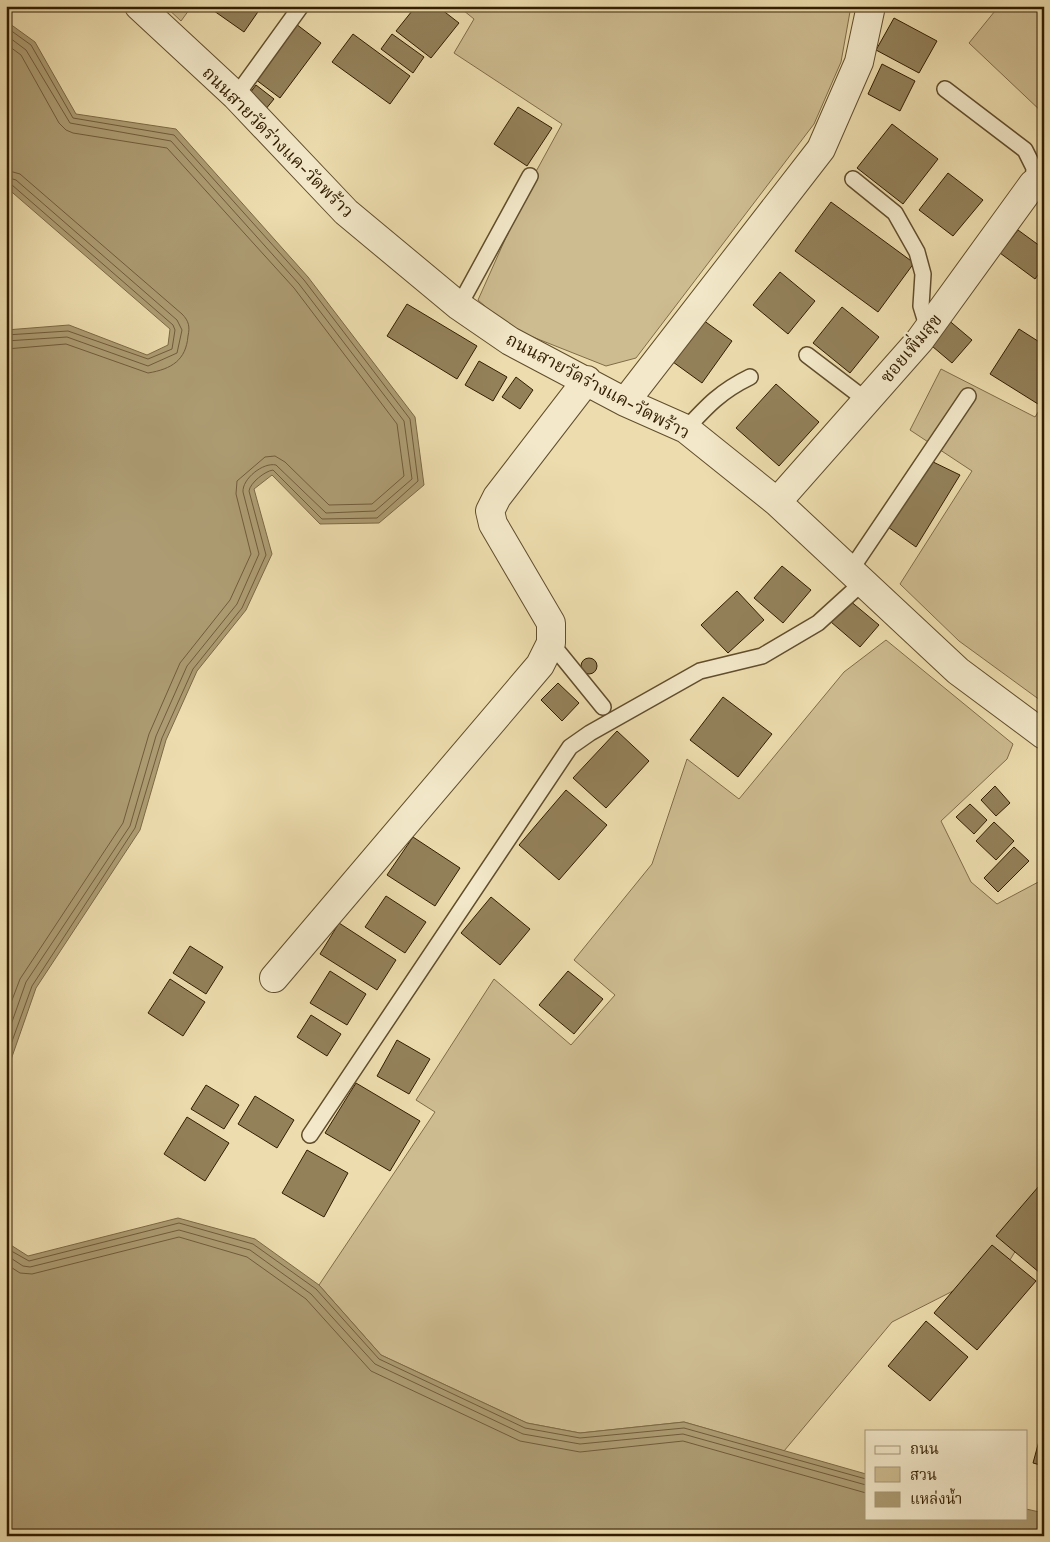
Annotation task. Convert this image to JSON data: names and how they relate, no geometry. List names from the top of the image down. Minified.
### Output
{"streets":{"street":["ถนนสายวัดร่างแค-วัดพร้าว","ซอยเพิ่มสุข"]},"crossings":[["ถนนสายวัดร่างแค-วัดพร้าว","ซอยเพิ่มสุข"]],"legend":["ถนน","สวน","แหล่งน้ำ"]}
